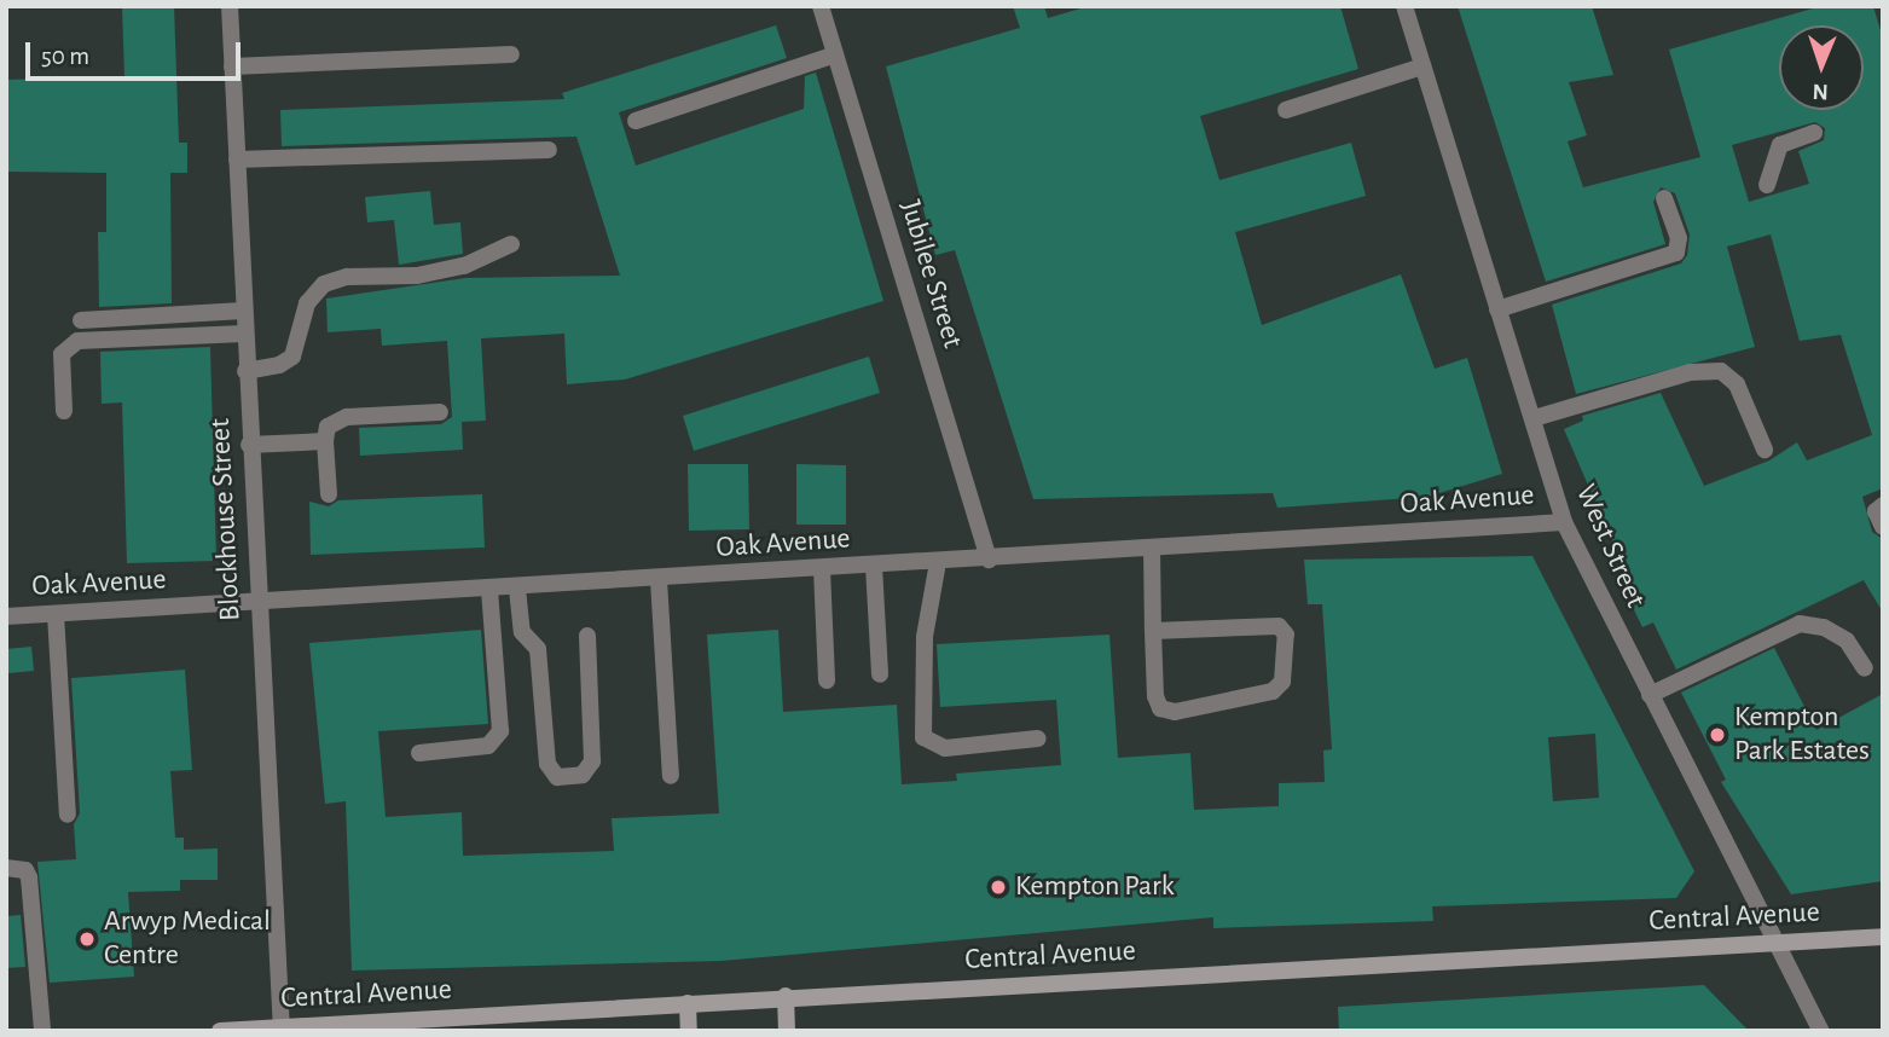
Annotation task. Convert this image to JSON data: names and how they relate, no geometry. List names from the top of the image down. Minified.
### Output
{"streets":{"main road":["Central Avenue"],"street":["Jubilee Street","Oak Avenue","Blockhouse Street","West Street"]},"crossings":[["Jubilee Street","Oak Avenue"],["Oak Avenue","Blockhouse Street"],["Oak Avenue","West Street"],["Blockhouse Street","Central Avenue"],["West Street","Central Avenue"]],"places":["Kempton Park Estates","Kempton Park","Arwyp Medical Centre"],"scale_bar":"50 m","north":"bottom"}
